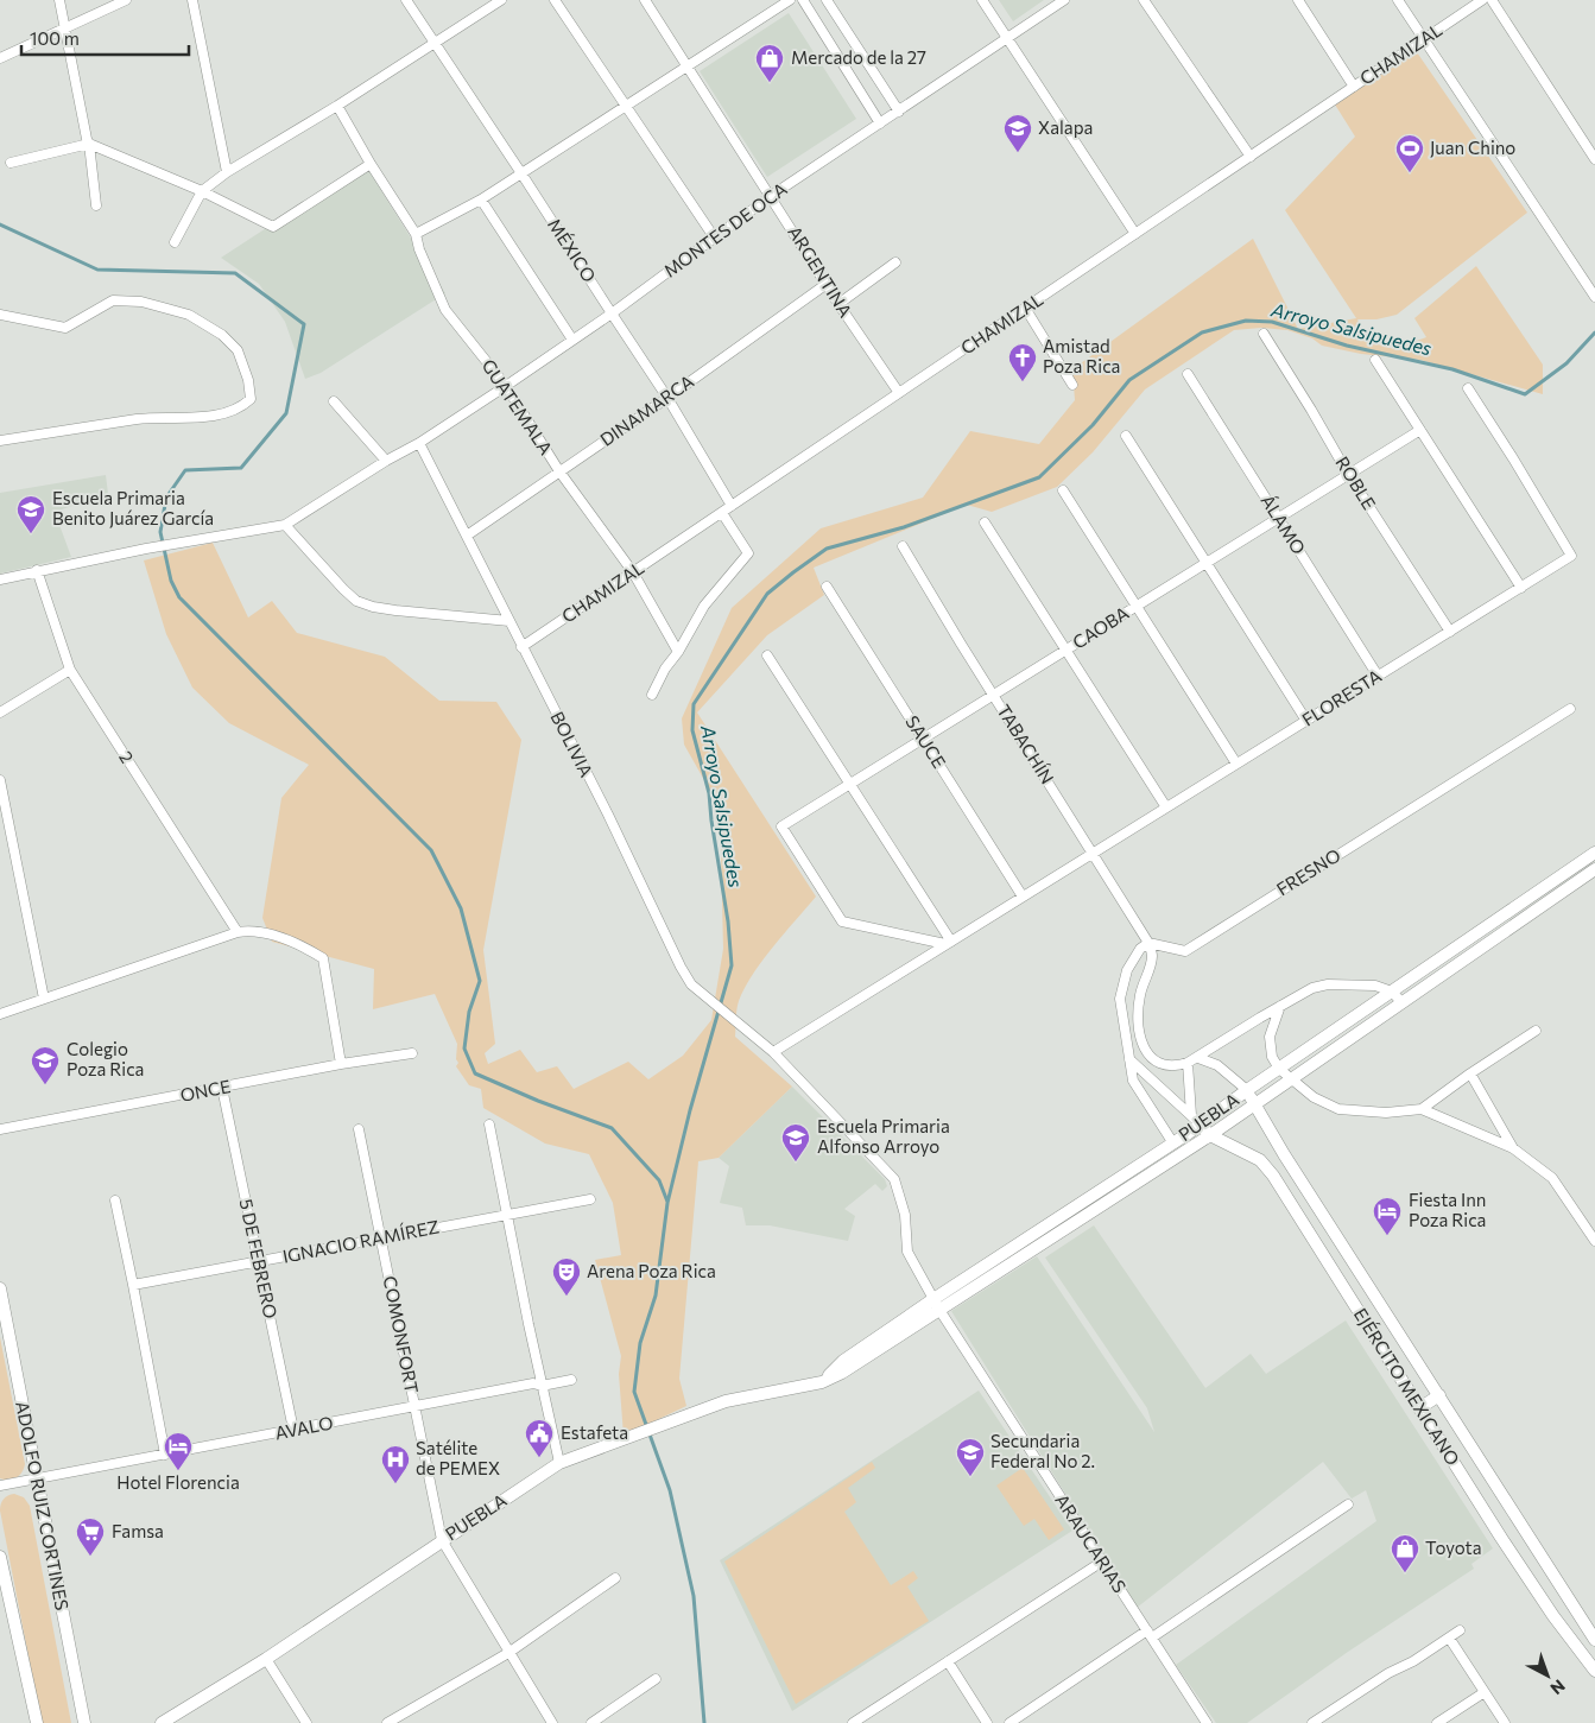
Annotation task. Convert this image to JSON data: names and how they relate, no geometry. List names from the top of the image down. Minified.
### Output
{"streets":{"main road":["PUEBLA","EJÉRCITO MEXICANO","ADOLFO RUIZ CORTINES"],"street":["CHAMIZAL","MONTES DE OCA","MÉXICO","ARGENTINA","GUATEMALA","DINAMARCA","ROBLE","ÁLAMO","CAOBA","FLORESTA","SAUCE","BOLIVIA","TABACHÍN","2","FRESNO","ONCE","IGNACIO RAMÍREZ","5 DE FEBRERO","COMONFORT","AVALO","ARAUCARIAS"]},"crossings":[["CHAMIZAL","MÉXICO"],["CHAMIZAL","ARGENTINA"],["CHAMIZAL","GUATEMALA"],["CHAMIZAL","BOLIVIA"],["MONTES DE OCA","MÉXICO"],["MONTES DE OCA","ARGENTINA"],["MONTES DE OCA","GUATEMALA"],["MONTES DE OCA","BOLIVIA"],["MONTES DE OCA","2"],["MÉXICO","DINAMARCA"],["ARGENTINA","DINAMARCA"],["GUATEMALA","DINAMARCA"],["DINAMARCA","BOLIVIA"],["ROBLE","CAOBA"],["ROBLE","FLORESTA"],["ÁLAMO","CAOBA"],["ÁLAMO","FLORESTA"],["CAOBA","FLORESTA"],["CAOBA","SAUCE"],["CAOBA","TABACHÍN"],["FLORESTA","SAUCE"],["FLORESTA","BOLIVIA"],["FLORESTA","TABACHÍN"],["FLORESTA","ARAUCARIAS"],["BOLIVIA","ARAUCARIAS"],["TABACHÍN","FRESNO"],["ONCE","5 DE FEBRERO"],["PUEBLA","COMONFORT"],["PUEBLA","EJÉRCITO MEXICANO"],["PUEBLA","ARAUCARIAS"],["IGNACIO RAMÍREZ","5 DE FEBRERO"],["IGNACIO RAMÍREZ","COMONFORT"],["5 DE FEBRERO","AVALO"],["COMONFORT","AVALO"],["AVALO","ADOLFO RUIZ CORTINES"]],"water":["Arroyo Salsipuedes"],"places":{"shop":["Mercado de la 27","Toyota"],"school or university":["Xalapa","Escuela Primaria Benito Juárez García","Colegio Poza Rica","Escuela Primaria Alfonso Arroyo","Secundaria Federal No 2."],"sports":["Juan Chino"],"church":["Amistad Poza Rica"],"hotel":["Fiesta Inn Poza Rica","Hotel Florencia"],"theatre":["Arena Poza Rica"],"public building":["Estafeta"],"hospital":["Satélite de PEMEX"],"supermarket":["Famsa"]},"scale_bar":"100 m","north":"bottom right"}
